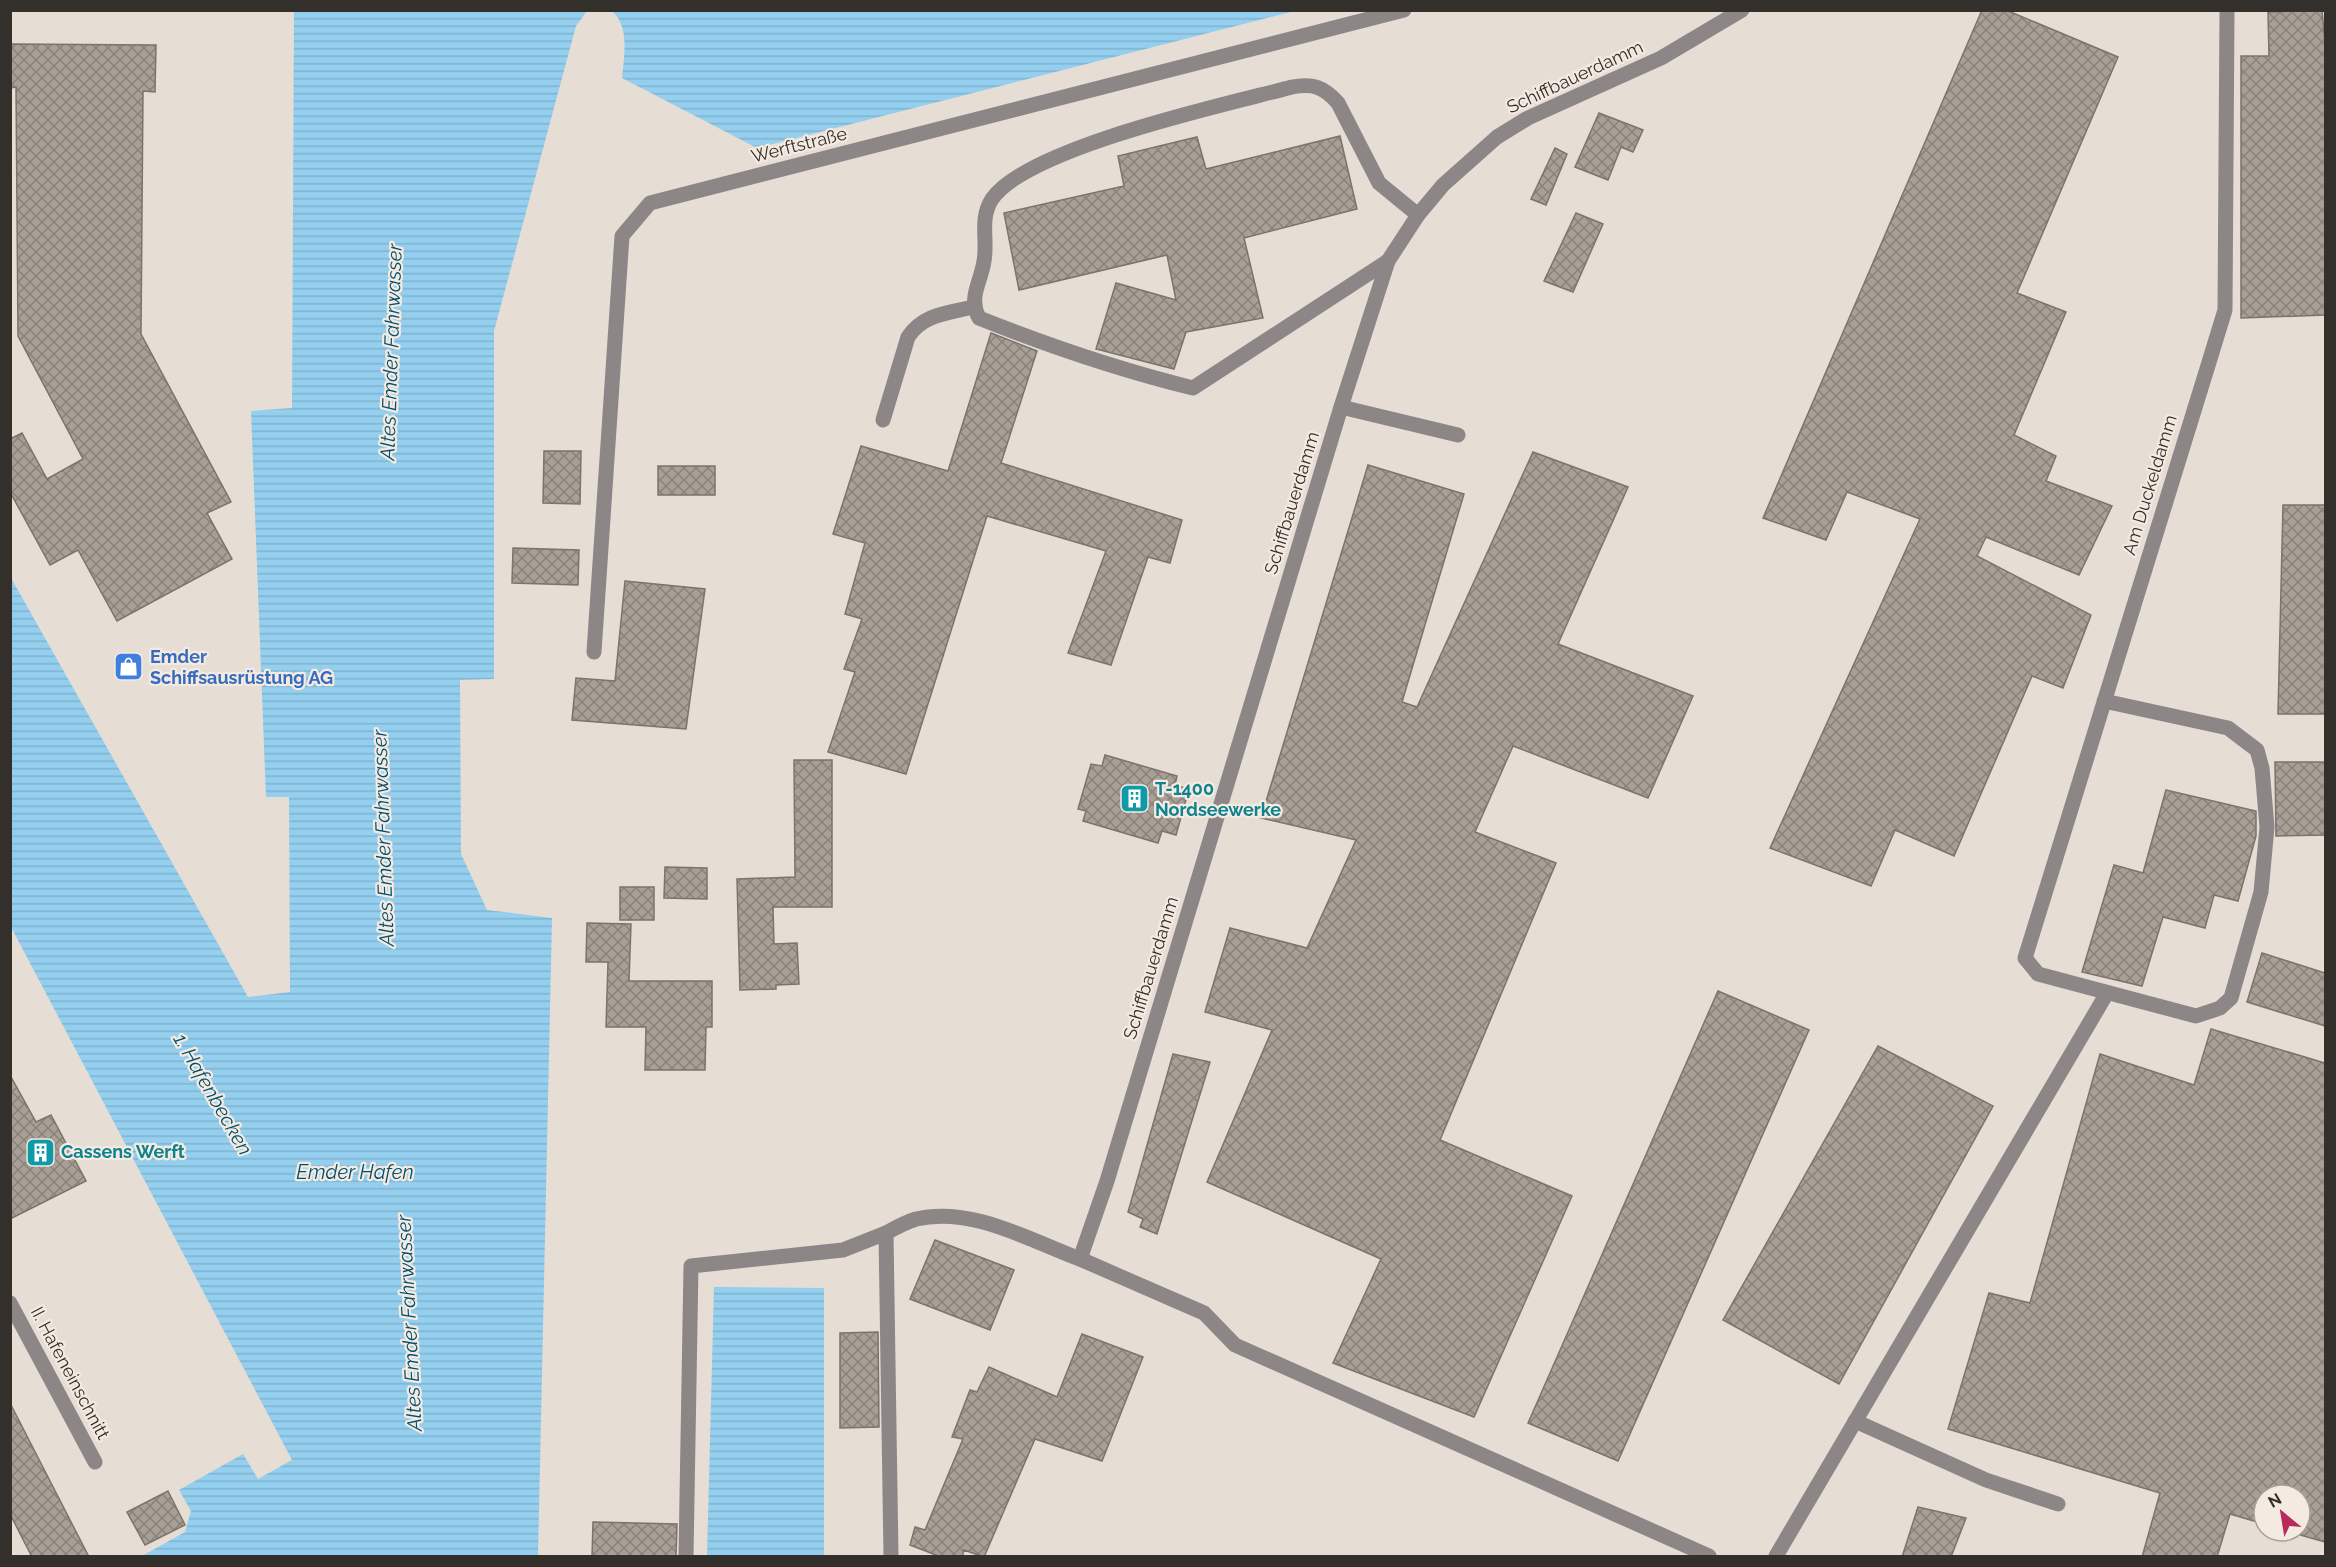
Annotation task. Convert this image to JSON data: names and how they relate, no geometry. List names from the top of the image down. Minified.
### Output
{"streets":{"street":["Schiffbauerdamm","Werftstraße","Am Duckeldamm","II. Hafeneinschnitt"]},"water":["Altes Emder Fahrwasser","1. Hafenbecken","Emder Hafen"],"places":{"shop":["Emder Schiffsausrüstung AG"],"building":["T-1400 Nordseewerke","Cassens Werft"]},"north":"top left"}
